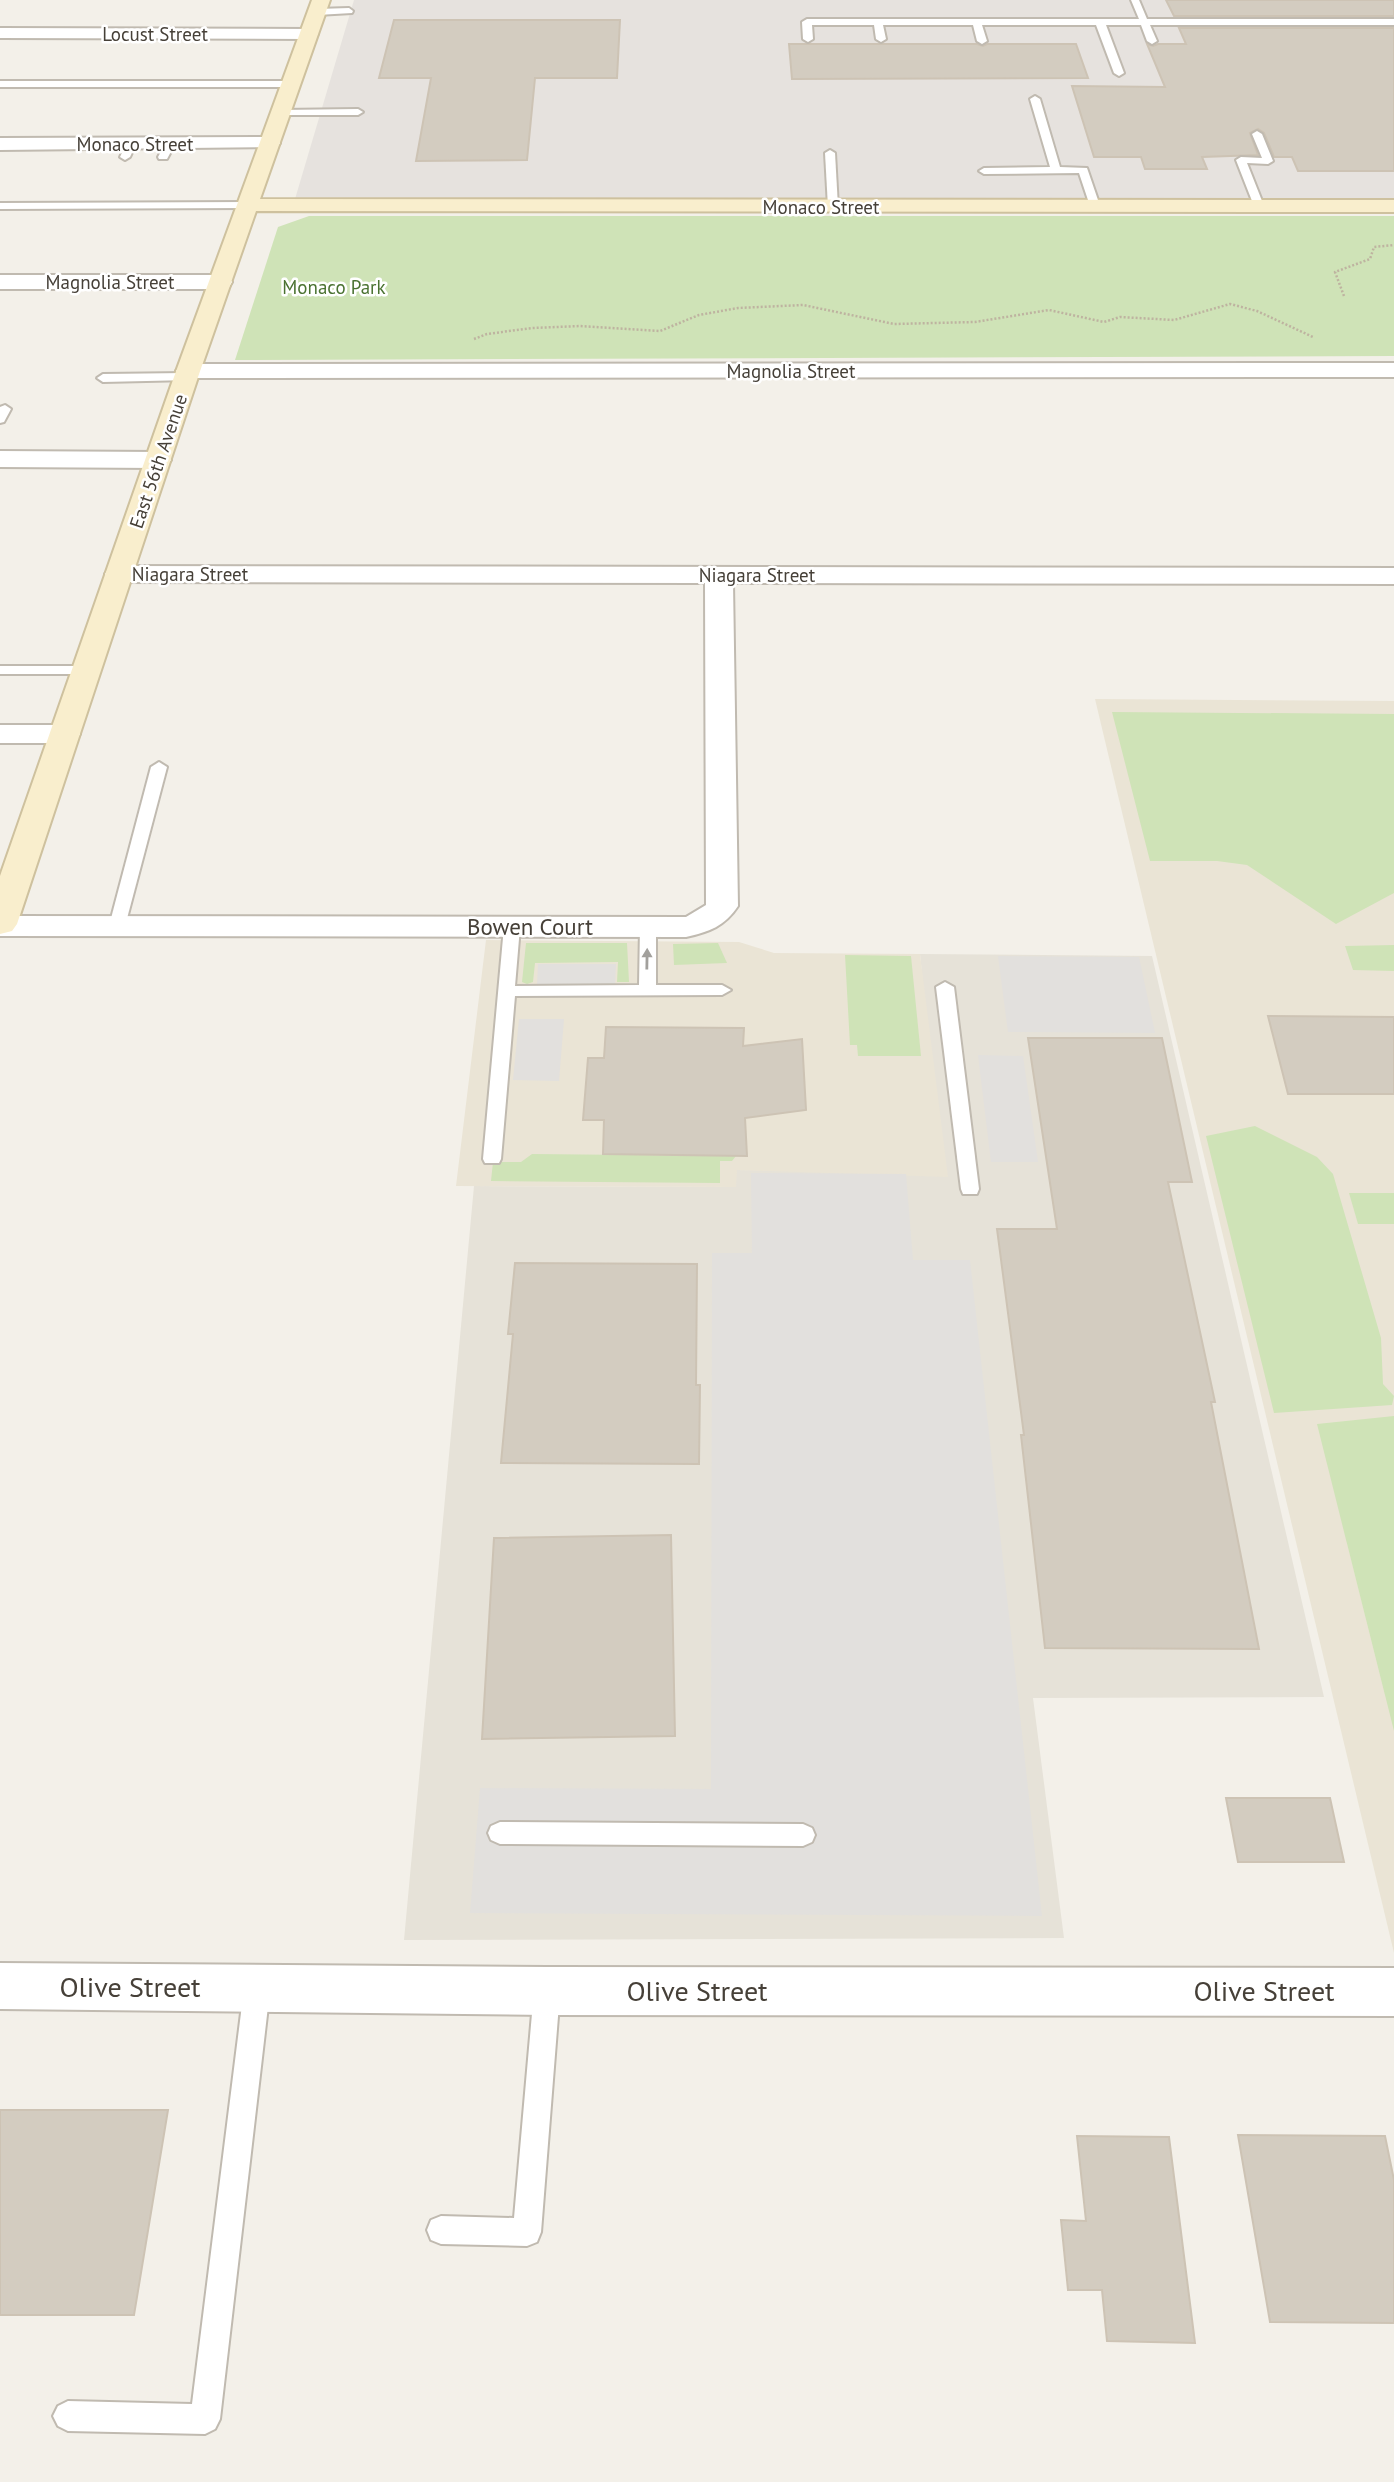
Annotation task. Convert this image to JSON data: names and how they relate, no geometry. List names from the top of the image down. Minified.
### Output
{"streets":{"main road":["Monaco Street","East 56th Avenue"],"street":["Locust Street","Magnolia Street","Niagara Street","Bowen Court","Olive Street"]},"crossings":[["Locust Street","East 56th Avenue"],["Monaco Street","East 56th Avenue"],["Magnolia Street","East 56th Avenue"],["East 56th Avenue","Niagara Street"],["East 56th Avenue","Bowen Court"],["Niagara Street","Bowen Court"]],"parks":["Monaco Park"]}
